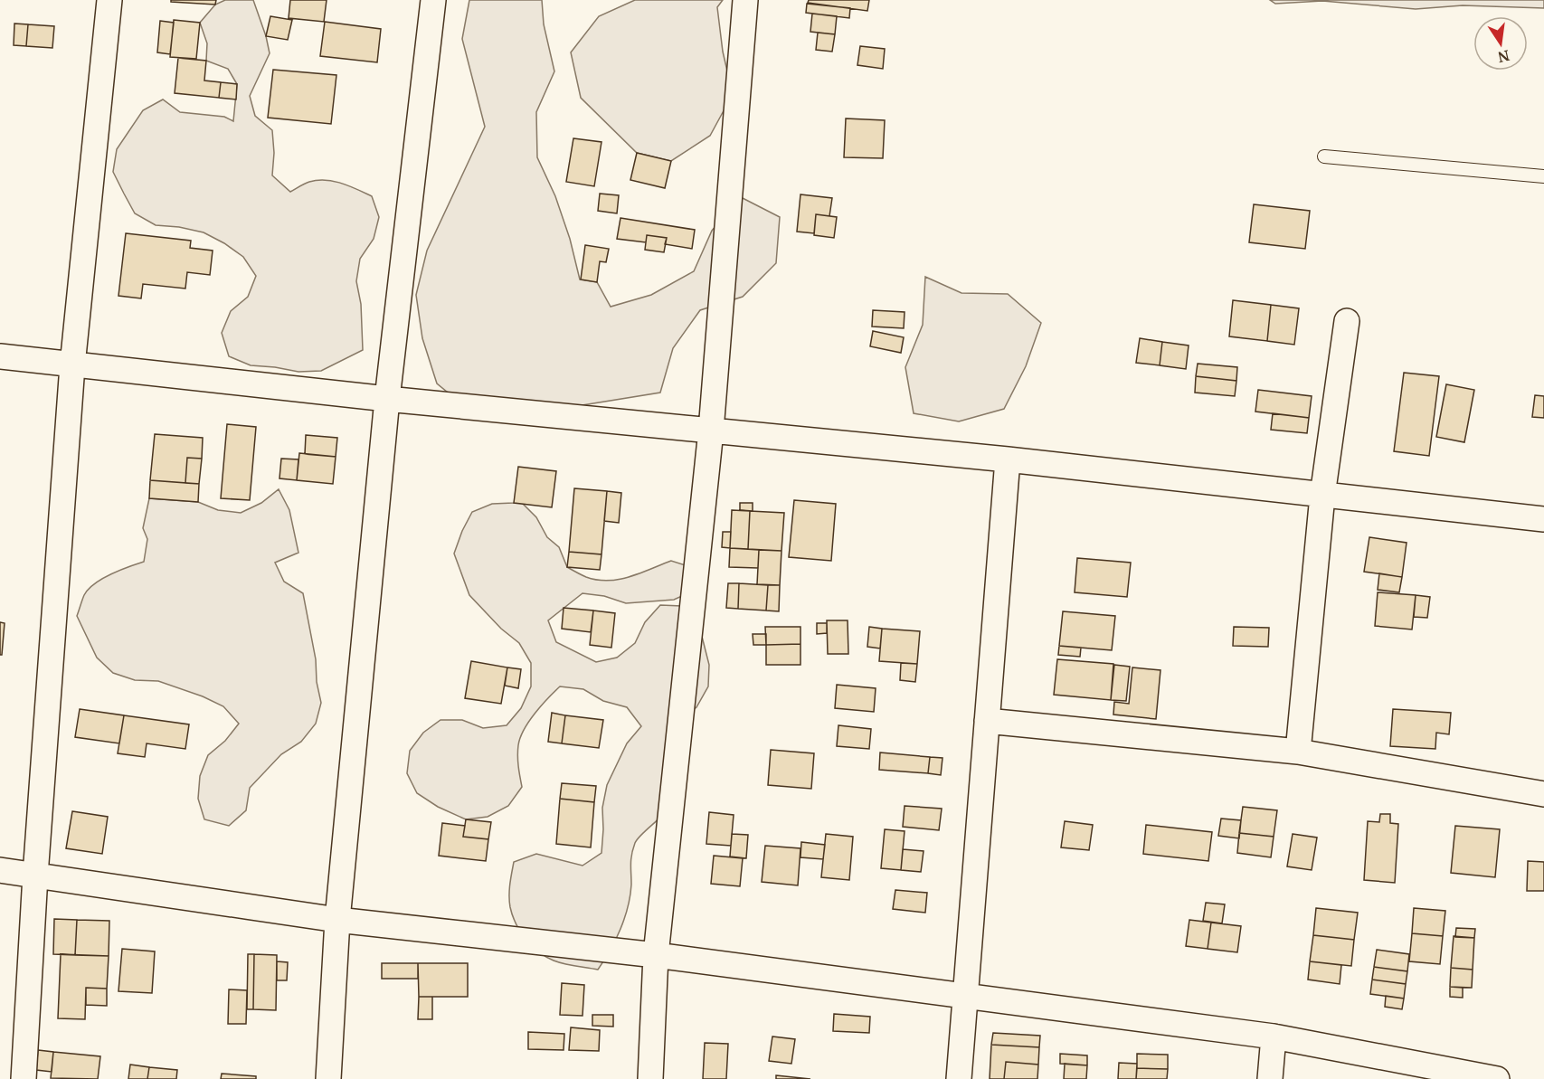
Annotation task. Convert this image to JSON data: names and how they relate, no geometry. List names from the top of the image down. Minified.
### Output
{"north":"bottom"}
